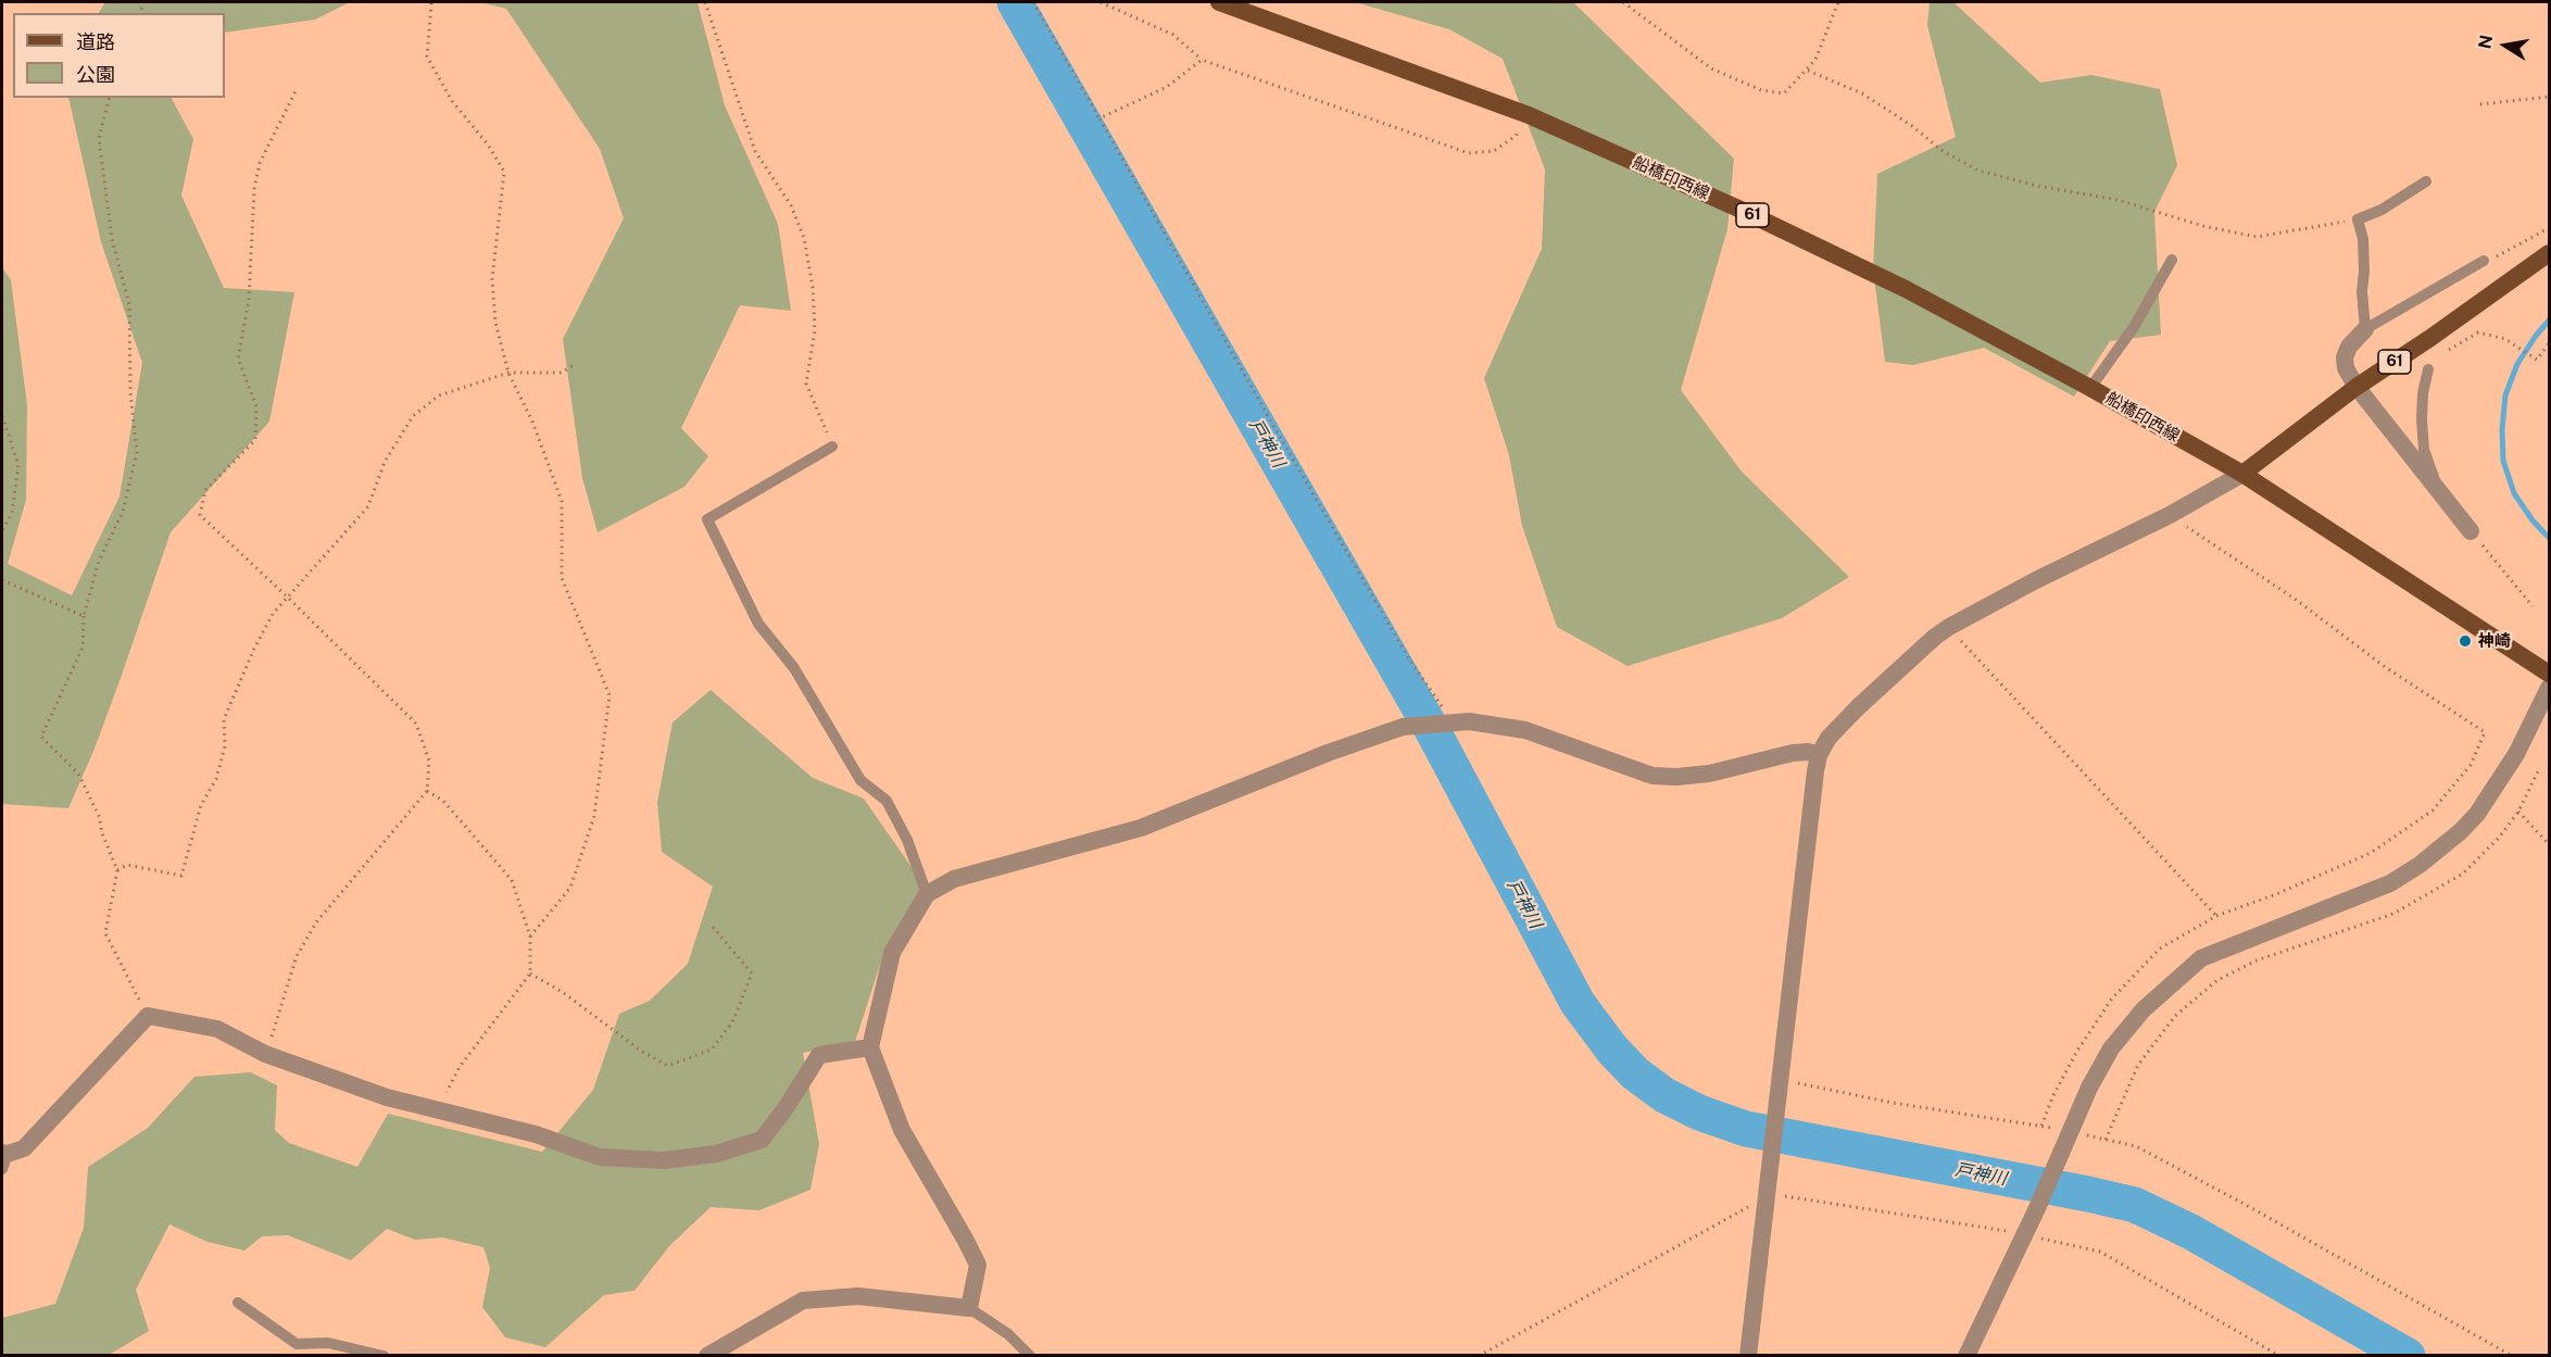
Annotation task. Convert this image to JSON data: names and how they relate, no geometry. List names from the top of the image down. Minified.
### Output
{"streets":{"main road":["船橋印西線","61"]},"crossings":[["船橋印西線","61"]],"water":["戸神川"],"places":["神崎"],"legend":["道路","公園"],"north":"left"}
